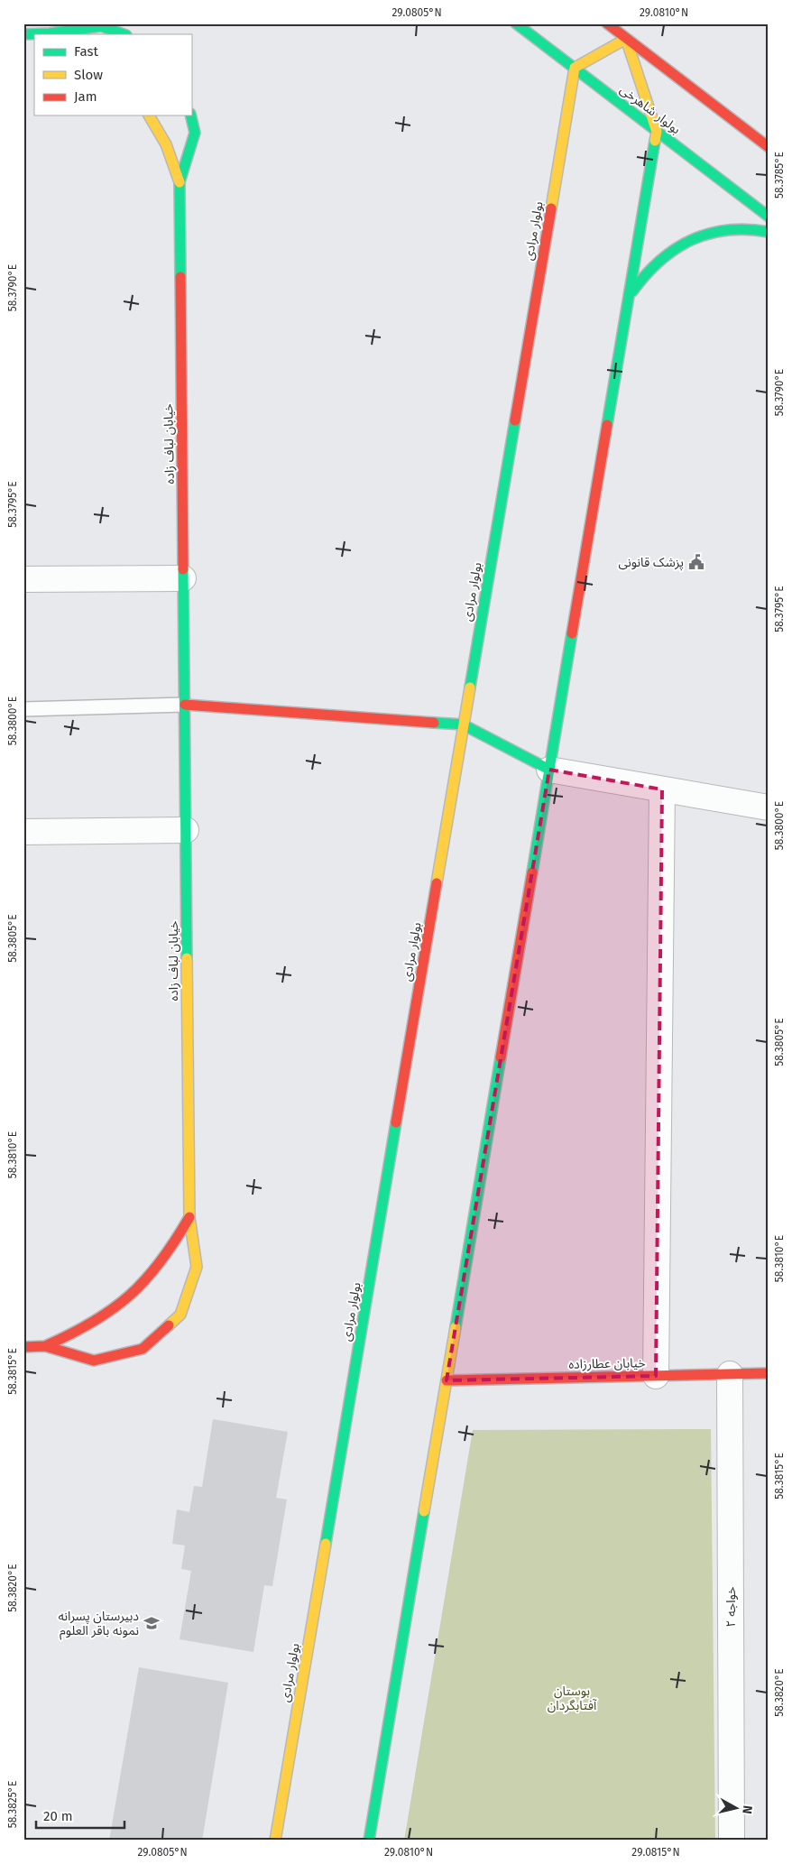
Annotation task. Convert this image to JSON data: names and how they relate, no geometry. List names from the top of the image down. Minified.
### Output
{"streets":{"street":["بولوار شاهرخی","بولوار مرادی","خیابان لباف زاده","خیابان عطارزاده","خواجه ۲"]},"crossings":[["بولوار شاهرخی","بولوار مرادی"],["خیابان عطارزاده","خواجه ۲"]],"parks":["بوستان آفتابگردان"],"places":{"public building":["پزشک قانونی"],"school or university":["دبیرستان پسرانه نمونه باقر العلوم"]},"legend":["Fast","Slow","Jam"],"scale_bar":"20 m","north":"right","coordinates":["29.0805°N","29.0810°N","58.3785°E","58.3790°E","58.3795°E","58.3800°E","58.3805°E","58.3810°E","58.3815°E","58.3820°E","58.3825°E","29.0815°N"]}
